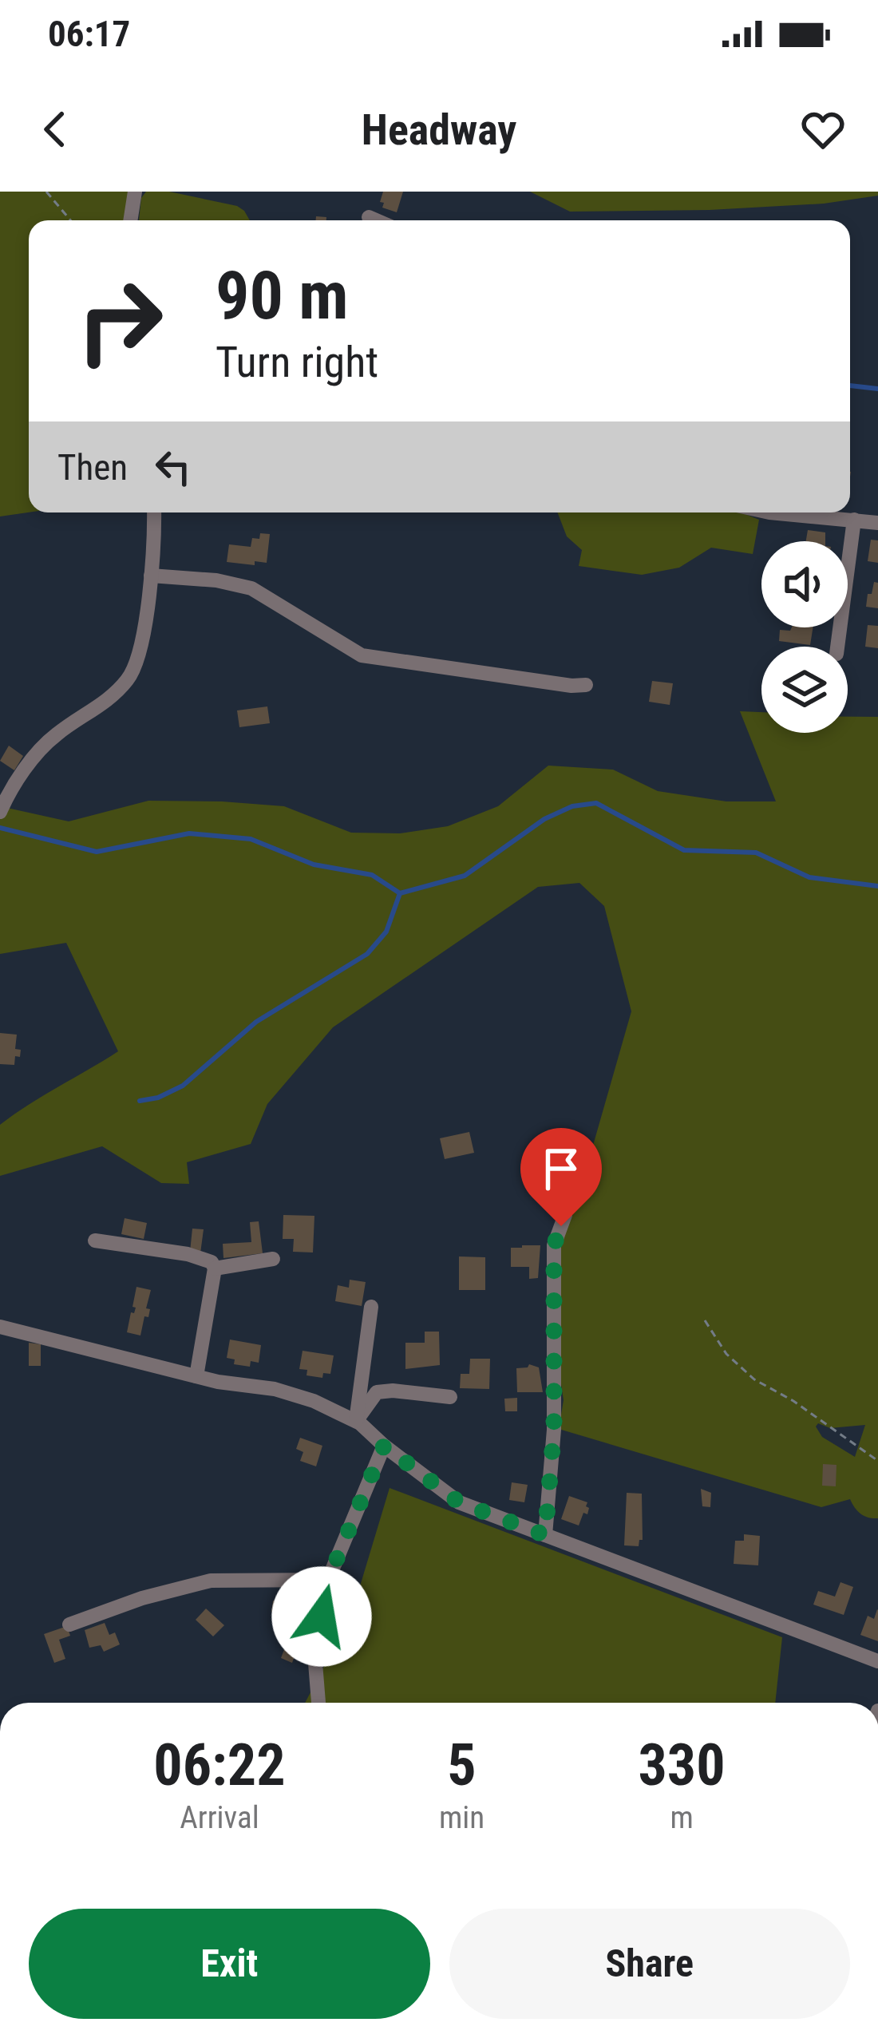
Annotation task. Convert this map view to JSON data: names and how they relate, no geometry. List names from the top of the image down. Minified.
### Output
{"page":{"status":"06:17","header":"Headway","turn":["90 m","Turn right"],"then":"Then","eta":["06:22","Arrival","5","min","330","m"],"buttons":["Exit","Share"]}}
